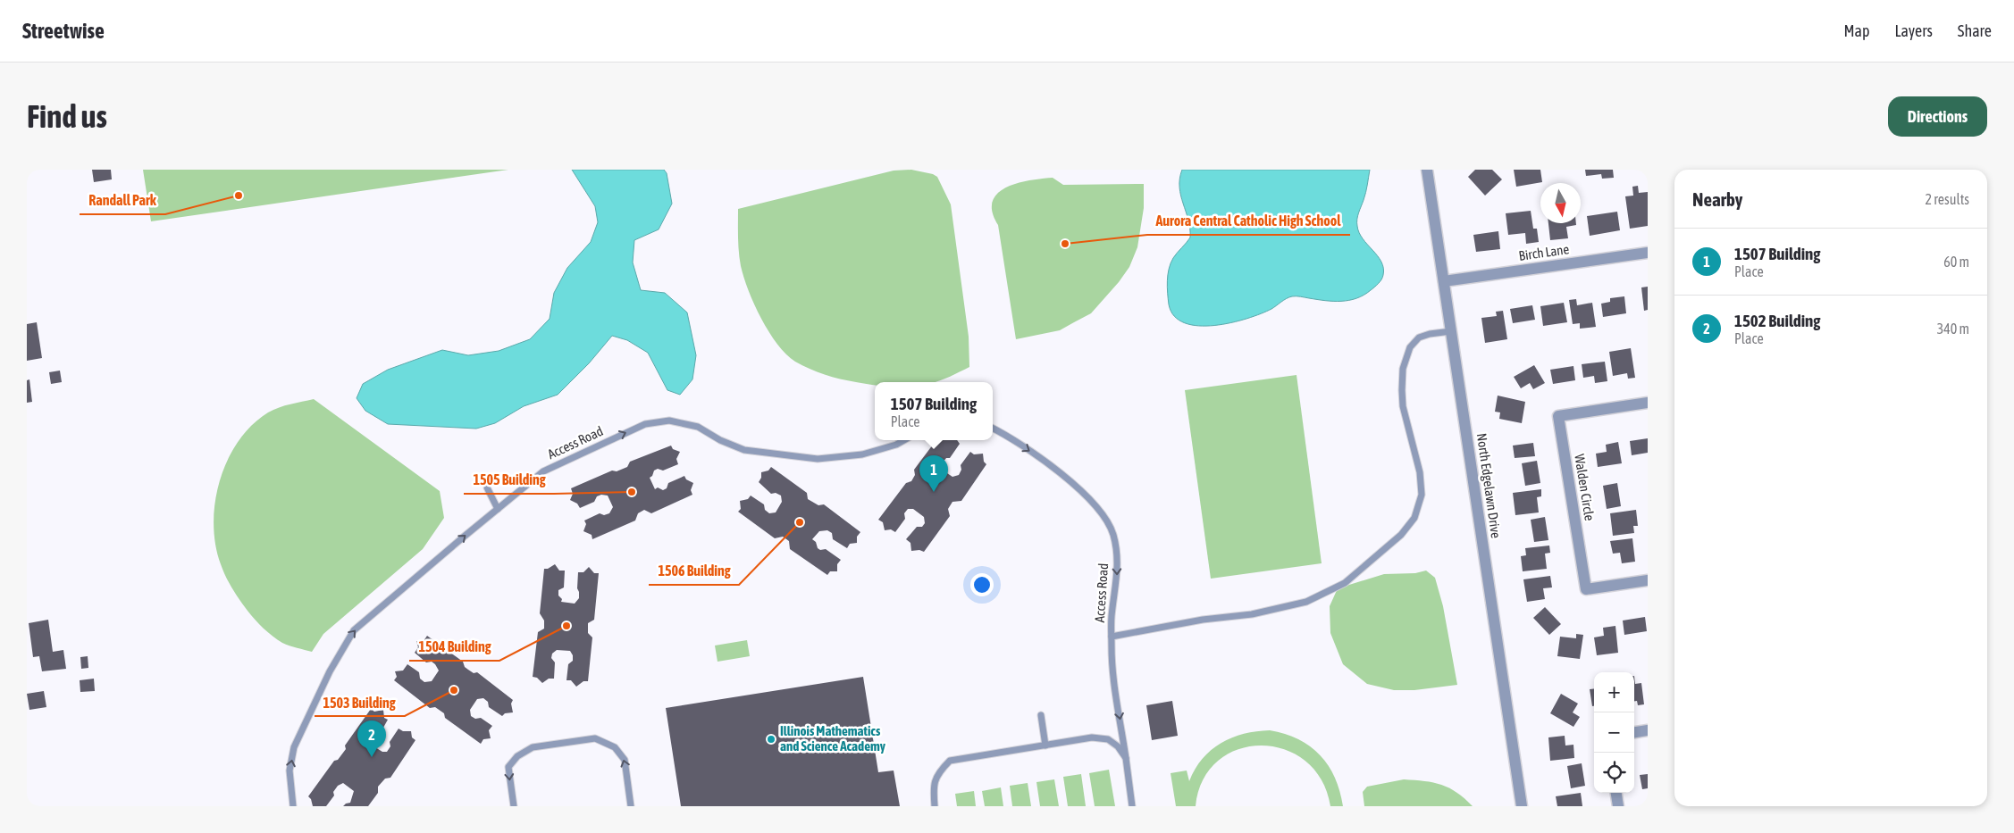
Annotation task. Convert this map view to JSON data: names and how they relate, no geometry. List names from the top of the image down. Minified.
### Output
{"streets":{"street":["Birch Lane","North Edgelawn Drive","Walden Circle"],"lane":["Access Road"]},"crossings":[["Birch Lane","North Edgelawn Drive"]],"places":["Randall Park","Aurora Central Catholic High School","1505 Building","1506 Building","1504 Building","1503 Building","Illinois Mathematics and Science Academy"],"north":"bottom","page":{"header":"Streetwise","nav":["Map","Layers","Share"],"buttons":"Directions","title":"Find us","heading":["Nearby","2 results"],"list":[{"mark":"1","name":"1507 Building","note":"Place","value":"60 m"},{"mark":"2","name":"1502 Building","note":"Place","value":"340 m"}],"popup":["1507 Building","Place"],"pins":["1","2"],"map_buttons":["+","−"]}}
